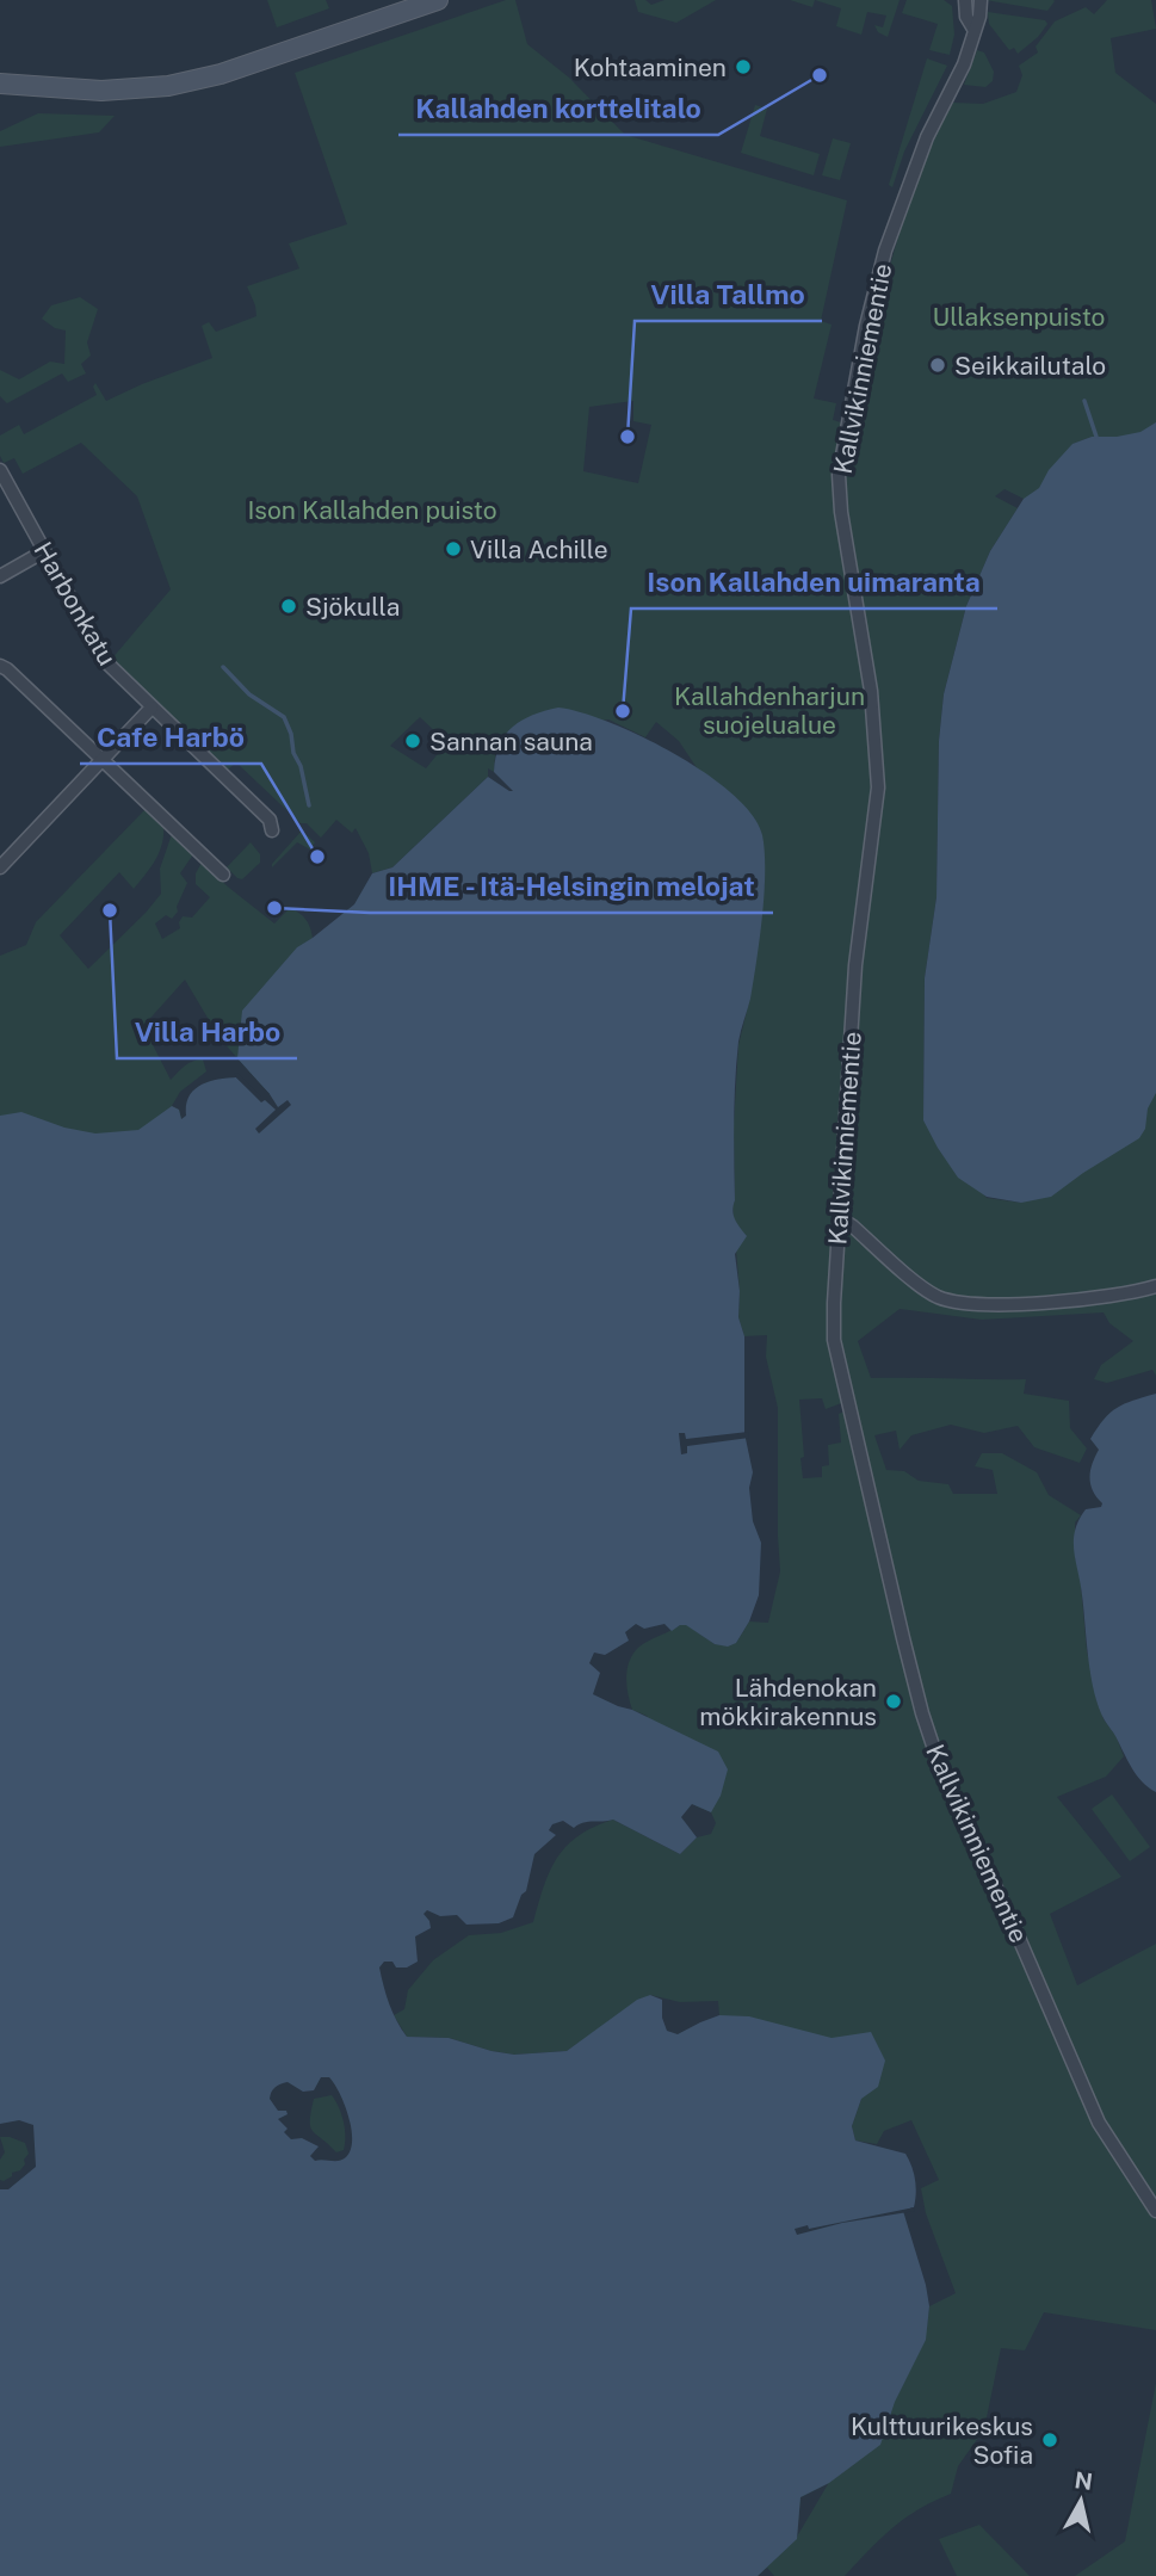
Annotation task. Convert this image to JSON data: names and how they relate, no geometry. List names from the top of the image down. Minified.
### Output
{"streets":{"street":["Kallvikinniementie","Harbonkatu"]},"parks":["Ullaksenpuisto","Ison Kallahden puisto","Kallahdenharjun suojelualue"],"places":["Kohtaaminen","Kallahden korttelitalo","Seikkailutalo","Villa Tallmo","Villa Achille","Sjökulla","Ison Kallahden uimaranta","Sannan sauna","Cafe Harbö","IHME - Itä-Helsingin melojat","Villa Harbo","Lähdenokan mökkirakennus","Kulttuurikeskus Sofia"],"north":"top"}
